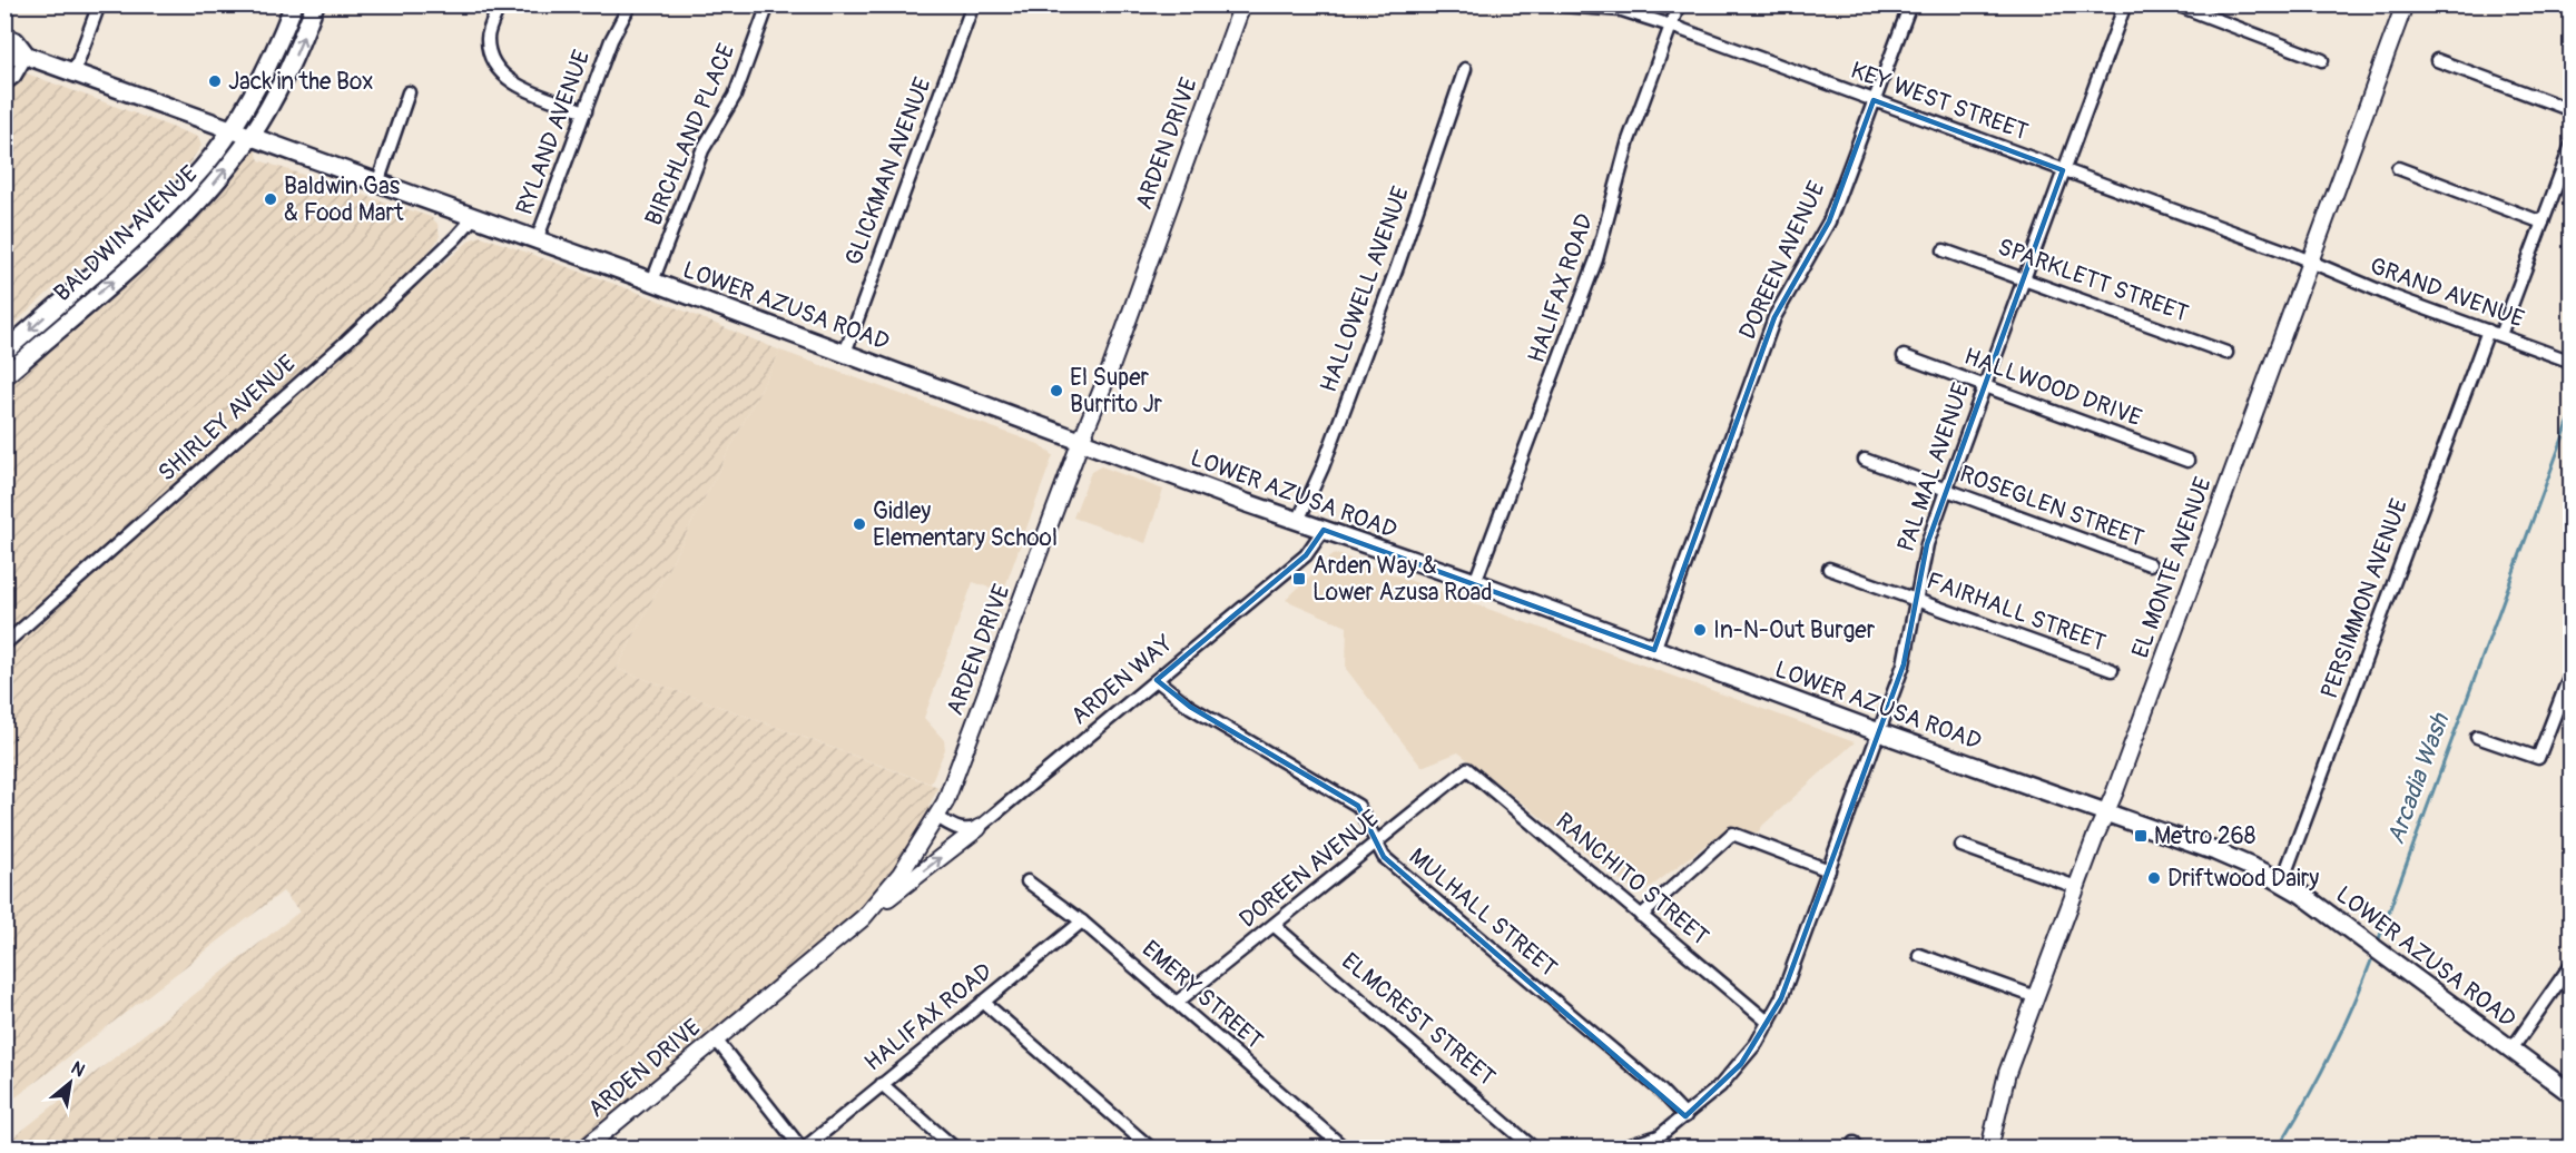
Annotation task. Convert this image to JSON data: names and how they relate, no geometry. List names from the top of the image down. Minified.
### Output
{"streets":{"main road":["BALDWIN AVENUE","LOWER AZUSA ROAD"],"street":["KEY WEST STREET","RYLAND AVENUE","BIRCHLAND PLACE","ARDEN DRIVE","GLICKMAN AVENUE","DOREEN AVENUE","SPARKLETT STREET","HALIFAX ROAD","HALLOWELL AVENUE","GRAND AVENUE","HALLWOOD DRIVE","SHIRLEY AVENUE","PAL MAL AVENUE","ROSEGLEN STREET","EL MONTE AVENUE","PERSIMMON AVENUE","FAIRHALL STREET","ARDEN WAY","RANCHITO STREET","MULHALL STREET","EMERY STREET","ELMCREST STREET"]},"crossings":[["KEY WEST STREET","DOREEN AVENUE"],["KEY WEST STREET","HALIFAX ROAD"],["KEY WEST STREET","GRAND AVENUE"],["KEY WEST STREET","PAL MAL AVENUE"],["KEY WEST STREET","EL MONTE AVENUE"],["RYLAND AVENUE","LOWER AZUSA ROAD"],["BIRCHLAND PLACE","LOWER AZUSA ROAD"],["ARDEN DRIVE","LOWER AZUSA ROAD"],["GLICKMAN AVENUE","LOWER AZUSA ROAD"],["BALDWIN AVENUE","LOWER AZUSA ROAD"],["DOREEN AVENUE","LOWER AZUSA ROAD"],["DOREEN AVENUE","RANCHITO STREET"],["DOREEN AVENUE","MULHALL STREET"],["DOREEN AVENUE","EMERY STREET"],["DOREEN AVENUE","ELMCREST STREET"],["SPARKLETT STREET","PAL MAL AVENUE"],["HALIFAX ROAD","LOWER AZUSA ROAD"],["HALIFAX ROAD","EMERY STREET"],["HALLOWELL AVENUE","LOWER AZUSA ROAD"],["GRAND AVENUE","EL MONTE AVENUE"],["GRAND AVENUE","PERSIMMON AVENUE"],["LOWER AZUSA ROAD","SHIRLEY AVENUE"],["LOWER AZUSA ROAD","PAL MAL AVENUE"],["LOWER AZUSA ROAD","EL MONTE AVENUE"],["LOWER AZUSA ROAD","PERSIMMON AVENUE"],["LOWER AZUSA ROAD","ARDEN WAY"],["HALLWOOD DRIVE","PAL MAL AVENUE"],["PAL MAL AVENUE","ROSEGLEN STREET"],["PAL MAL AVENUE","FAIRHALL STREET"],["PAL MAL AVENUE","RANCHITO STREET"],["PAL MAL AVENUE","MULHALL STREET"],["ARDEN WAY","MULHALL STREET"]],"water":["Arcadia Wash"],"places":{"other":["Jack in the Box","Baldwin Gas & Food Mart","El Super Burrito Jr","Gidley Elementary School","In-N-Out Burger","Driftwood Dairy"],"transit":["Arden Way & Lower Azusa Road","Metro 268"]},"north":"top right"}
